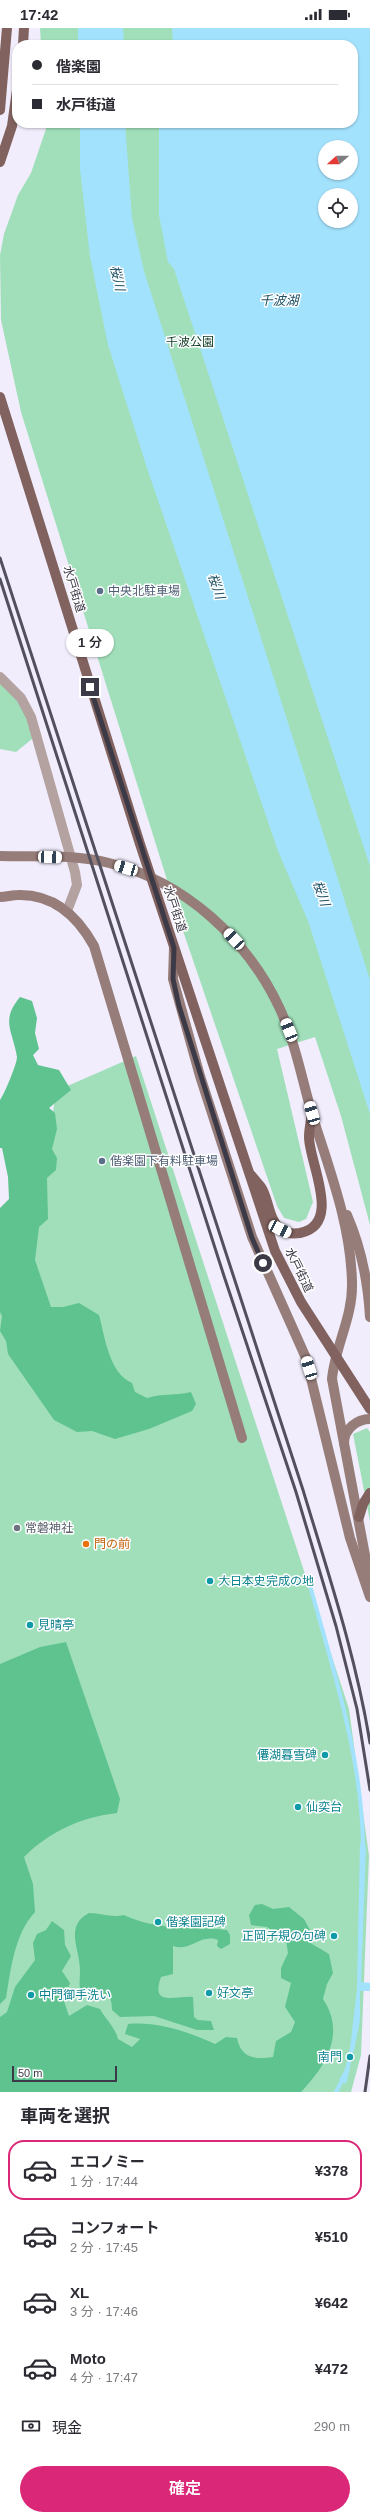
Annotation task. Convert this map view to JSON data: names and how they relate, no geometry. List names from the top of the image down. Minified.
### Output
{"streets":{"main road":["水戸街道"]},"water":["桜川","千波湖"],"parks":["千波公園"],"places":["中央北駐車場","偕楽園下有料駐車場","常磐神社","門の前","大日本史完成の地","見晴亭","僊湖暮雪碑","仙奕台","偕楽園記碑","正岡子規の句碑","好文亭","中門御手洗い","南門"],"scale_bar":"50 m","north":"left","page":{"status":"17:42","banner":["偕楽園","水戸街道"],"bubble":"1 分","scale":"50 m","heading":"車両を選択","list":[{"name":"エコノミー","note":"1 分 · 17:44","value":"¥378"},{"name":"コンフォート","note":"2 分 · 17:45","value":"¥510"},{"name":"XL","note":"3 分 · 17:46","value":"¥642"},{"name":"Moto","note":"4 分 · 17:47","value":"¥472"}],"pay":["現金","290 m"],"buttons":"確定"}}
